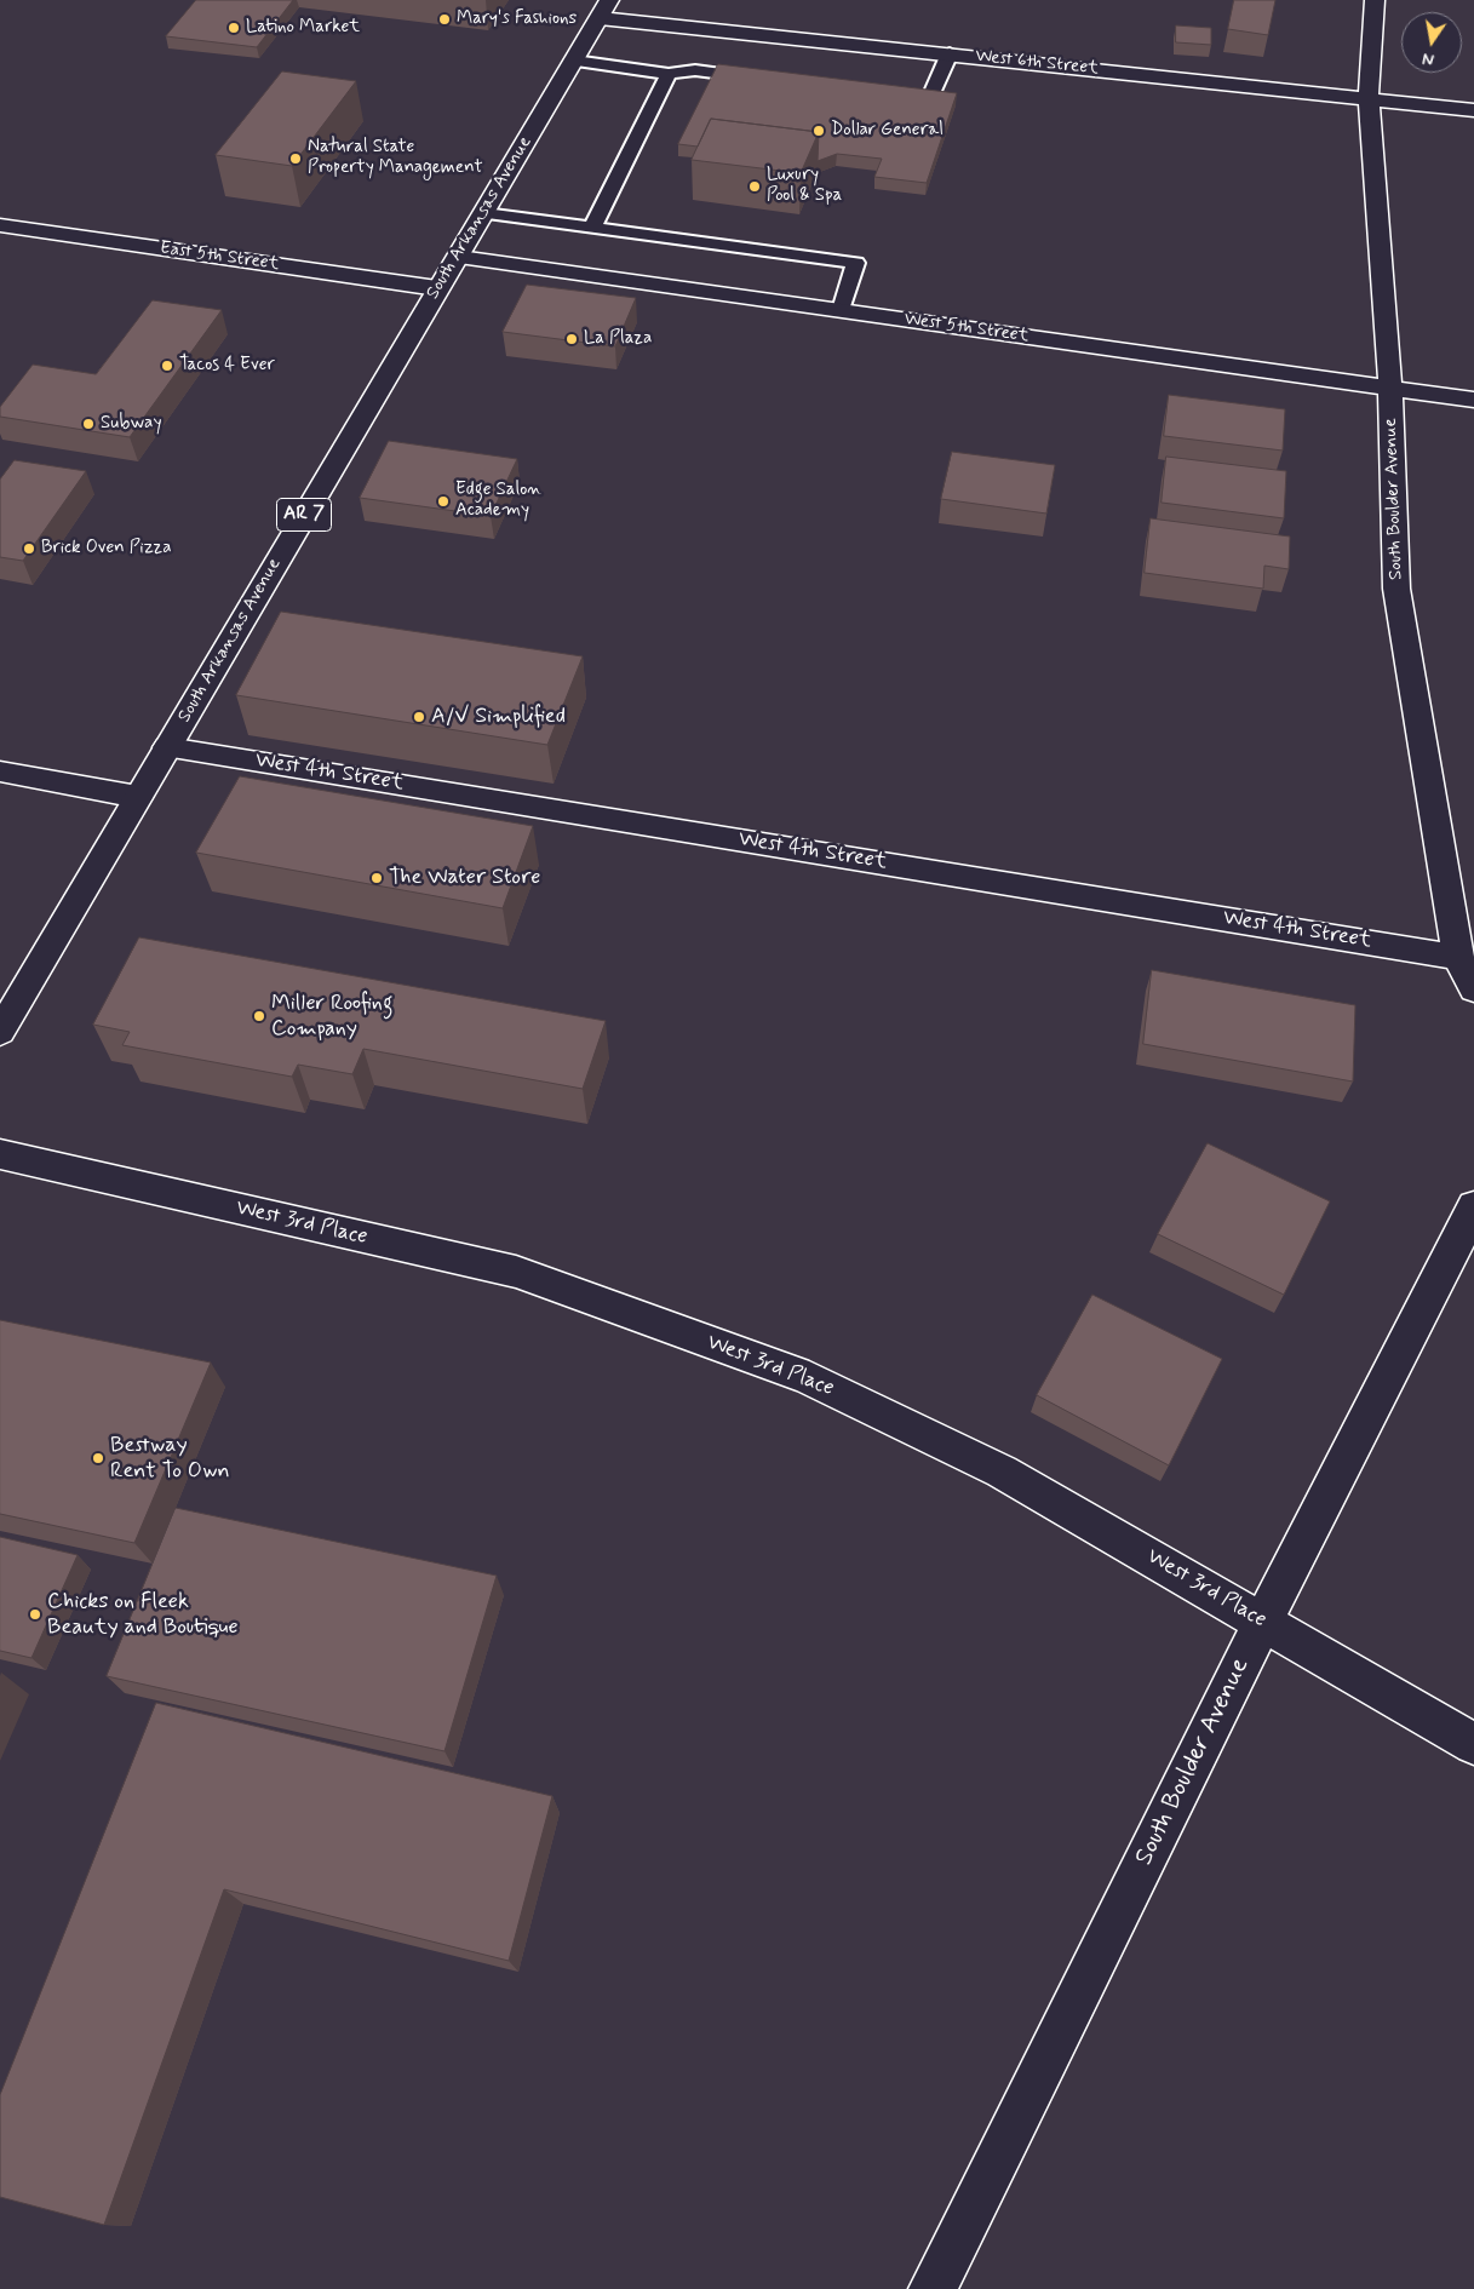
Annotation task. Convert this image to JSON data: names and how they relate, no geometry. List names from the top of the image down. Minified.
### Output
{"streets":{"main road":["West 6th Street","South Arkansas Avenue","East 5th Street","West 5th Street","South Boulder Avenue","AR 7","West 4th Street","West 3rd Place"]},"crossings":[["West 6th Street","South Arkansas Avenue"],["West 6th Street","South Boulder Avenue"],["South Arkansas Avenue","East 5th Street"],["South Arkansas Avenue","West 5th Street"],["South Arkansas Avenue","West 4th Street"],["West 5th Street","South Boulder Avenue"],["South Boulder Avenue","West 4th Street"],["South Boulder Avenue","West 3rd Place"]],"places":["Mary's Fashions","Latino Market","Dollar General","Natural State Property Management","Luxury Pool & Spa","La Plaza","Tacos 4 Ever","Subway","Edge Salon Academy","Brick Oven Pizza","A/V Simplified","The Water Store","Miller Roofing Company","Bestway Rent To Own","Chicks on Fleek Beauty and Boutique"],"north":"bottom"}
